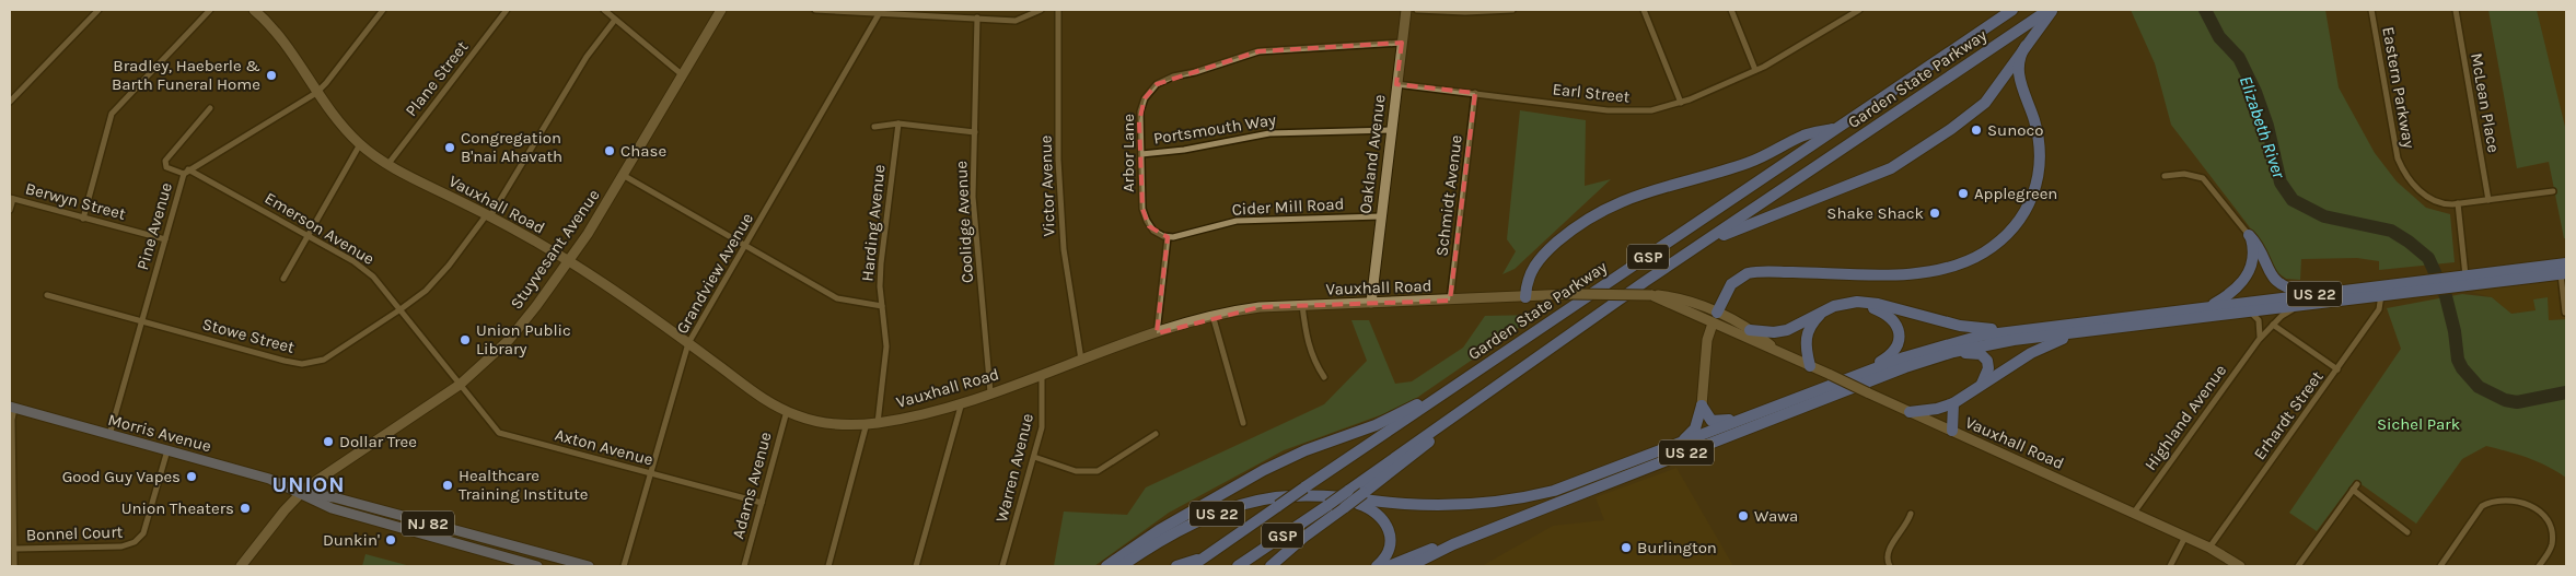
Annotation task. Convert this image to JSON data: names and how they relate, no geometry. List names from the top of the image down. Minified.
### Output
{"streets":{"highway":["Garden State Parkway","GSP","US 22"],"main road":["Morris Avenue","NJ 82"],"street":["Plane Street","Eastern Parkway","Earl Street","McLean Place","Portsmouth Way","Arbor Lane","Oakland Avenue","Victor Avenue","Schmidt Avenue","Berwyn Street","Vauxhall Road","Cider Mill Road","Coolidge Avenue","Harding Avenue","Pine Avenue","Emerson Avenue","Stuyvesant Avenue","Grandview Avenue","Stowe Street","Erhardt Street","Highland Avenue","Axton Avenue","Warren Avenue","Adams Avenue","Bonnel Court"]},"crossings":[["Plane Street","Vauxhall Road"],["Eastern Parkway","McLean Place"],["Earl Street","Oakland Avenue"],["Earl Street","Schmidt Avenue"],["Portsmouth Way","Arbor Lane"],["Portsmouth Way","Oakland Avenue"],["Arbor Lane","Oakland Avenue"],["Arbor Lane","Cider Mill Road"],["Oakland Avenue","Vauxhall Road"],["Oakland Avenue","Cider Mill Road"],["Victor Avenue","Vauxhall Road"],["Schmidt Avenue","Vauxhall Road"],["Berwyn Street","Pine Avenue"],["Vauxhall Road","Coolidge Avenue"],["Vauxhall Road","Harding Avenue"],["Vauxhall Road","Pine Avenue"],["Vauxhall Road","Stuyvesant Avenue"],["Vauxhall Road","Grandview Avenue"],["Vauxhall Road","Stowe Street"],["Vauxhall Road","Erhardt Street"],["Vauxhall Road","Highland Avenue"],["Vauxhall Road","Warren Avenue"],["Vauxhall Road","Adams Avenue"],["Pine Avenue","Emerson Avenue"],["Pine Avenue","Stowe Street"],["Pine Avenue","Morris Avenue"],["Emerson Avenue","Stuyvesant Avenue"],["Emerson Avenue","Stowe Street"],["Emerson Avenue","Axton Avenue"],["Stuyvesant Avenue","Morris Avenue"],["Stuyvesant Avenue","Axton Avenue"],["Grandview Avenue","Axton Avenue"],["US 22","Erhardt Street"],["US 22","Highland Avenue"],["Morris Avenue","Bonnel Court"],["Axton Avenue","Adams Avenue"]],"districts":["UNION"],"water":["Elizabeth River"],"parks":["Sichel Park"],"places":["Bradley, Haeberle & Barth Funeral Home","Sunoco","Congregation B'nai Ahavath","Chase","Applegreen","Shake Shack","Union Public Library","Dollar Tree","Good Guy Vapes","Healthcare Training Institute","Union Theaters","Wawa","Dunkin'","Burlington"]}
